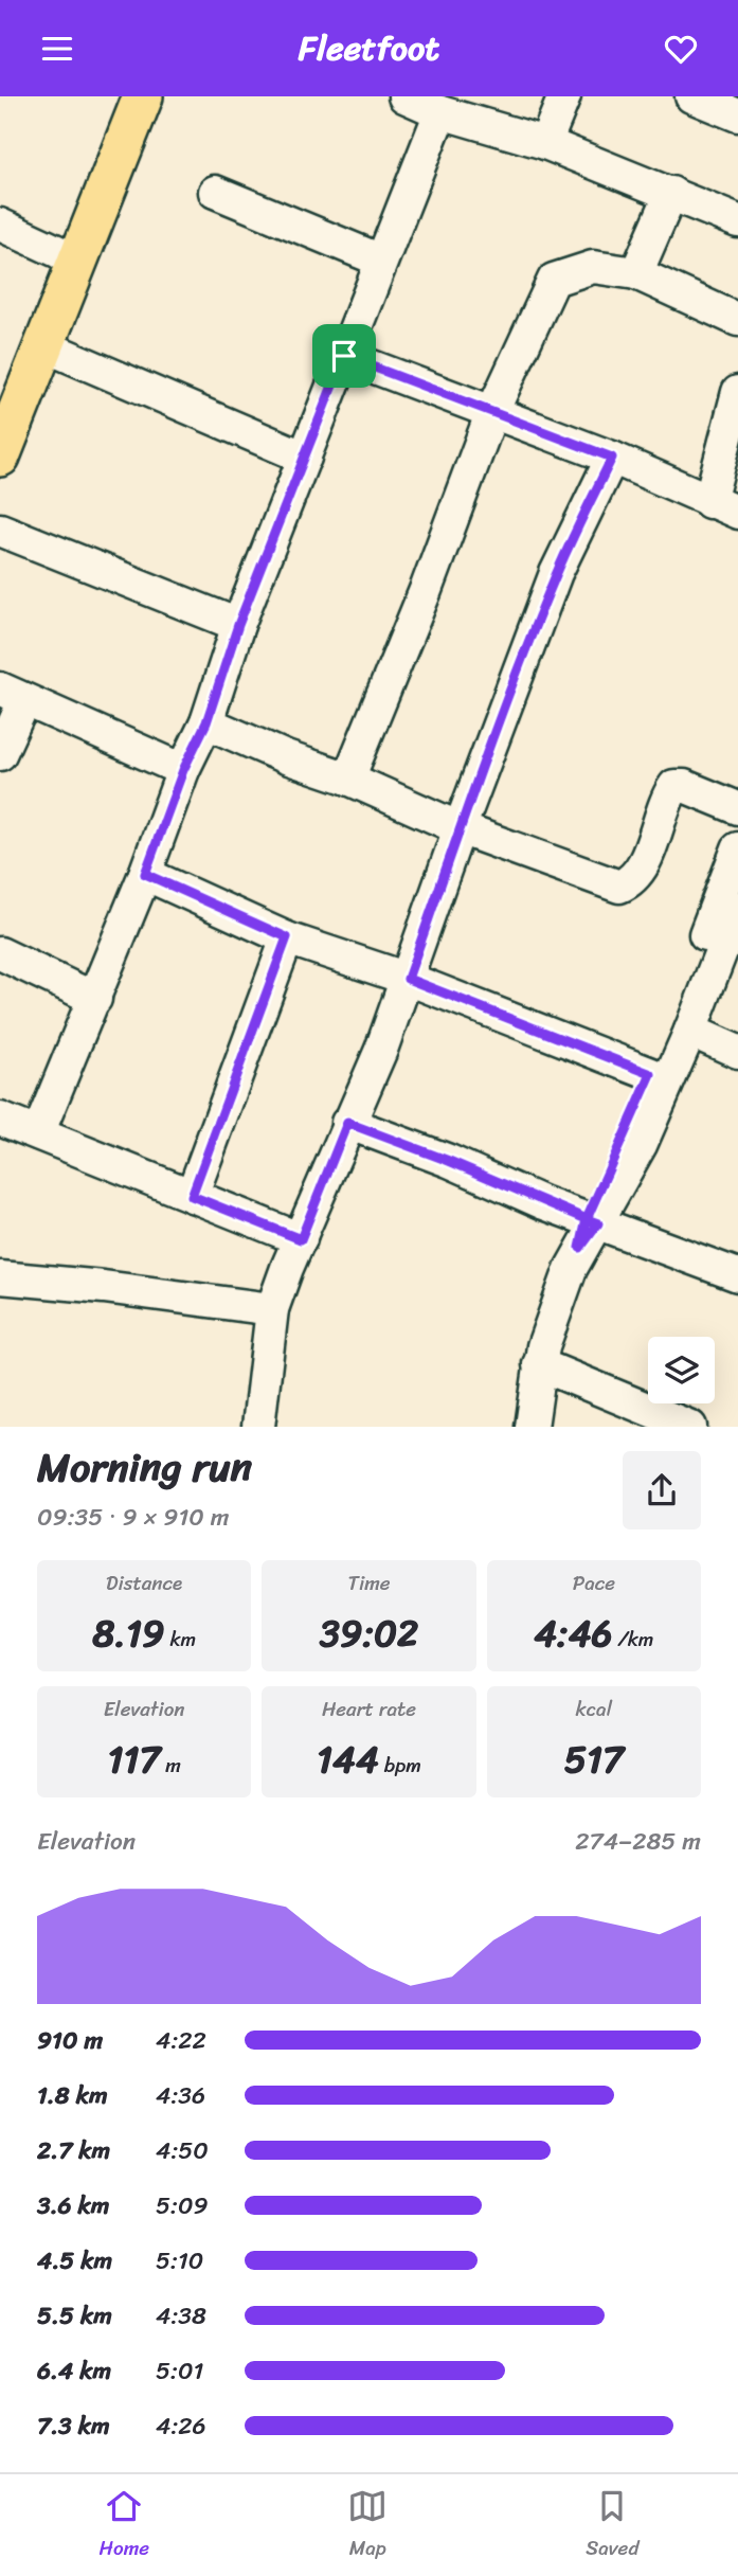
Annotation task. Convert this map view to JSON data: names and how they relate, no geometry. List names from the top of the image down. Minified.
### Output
{"page":{"header":"Fleetfoot","heading":["Morning run","09:35 · 9 × 910 m"],"stats":[["Distance","8.19 km"],["Time","39:02"],["Pace","4:46 /km"],["Elevation","117 m"],["Heart rate","144 bpm"],["kcal","517"]],"chart":["Elevation","274–285 m"],"list":[{"name":"910 m","note":"4:22"},{"name":"1.8 km","note":"4:36"},{"name":"2.7 km","note":"4:50"},{"name":"3.6 km","note":"5:09"},{"name":"4.5 km","note":"5:10"},{"name":"5.5 km","note":"4:38"},{"name":"6.4 km","note":"5:01"},{"name":"7.3 km","note":"4:26"}],"tabs":["Home","Map","Saved"]}}
